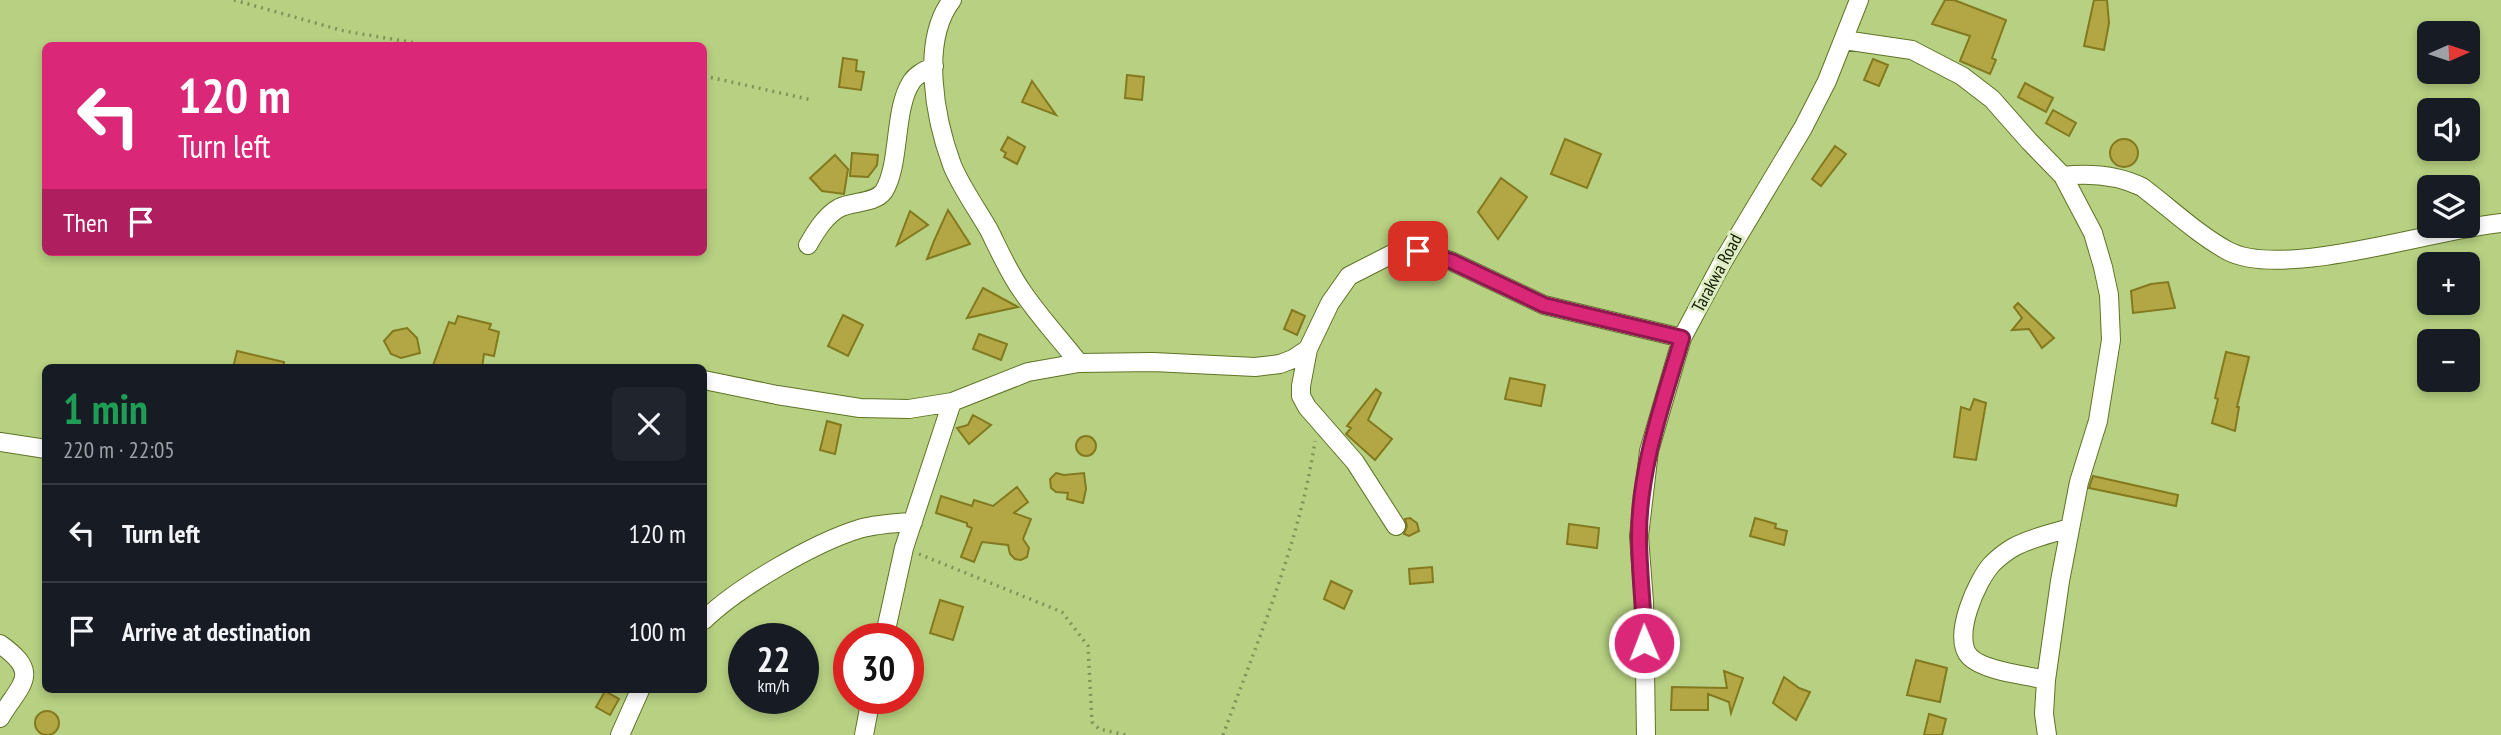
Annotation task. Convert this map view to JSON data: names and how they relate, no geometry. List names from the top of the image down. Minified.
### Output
{"streets":{"street":["Tarakwa Road"]},"north":"right","page":{"map_buttons":["+","−"],"turn":["120 m","Turn left"],"then":"Then","heading":["1 min","220 m · 22:05"],"list":[{"name":"Turn left","value":"120 m"},{"name":"Arrive at destination","value":"100 m"}],"speed":"22 km/h","limit":"30"}}
